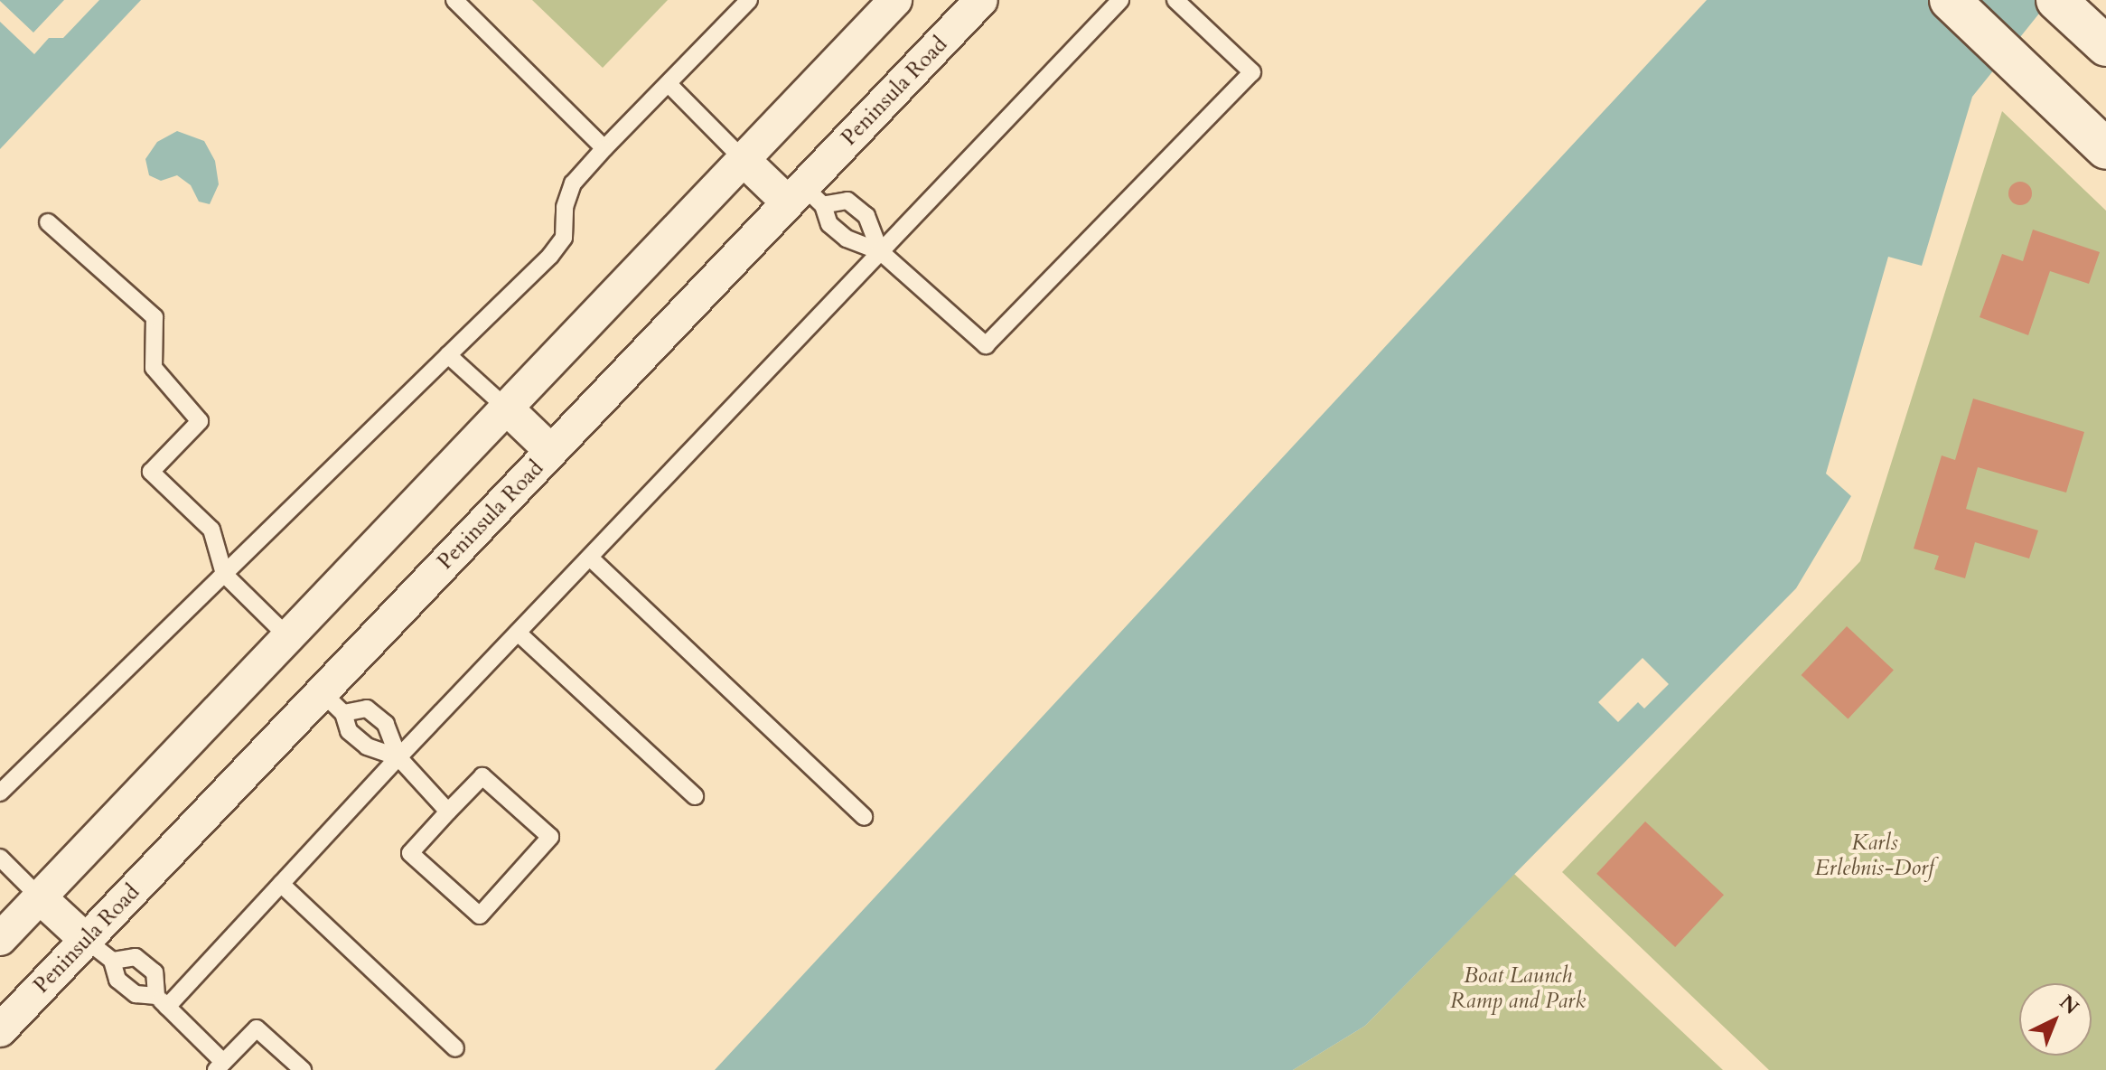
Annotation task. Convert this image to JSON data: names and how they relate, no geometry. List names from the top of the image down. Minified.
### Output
{"streets":{"street":["Peninsula Road"]},"parks":["Karls Erlebnis-Dorf","Boat Launch Ramp and Park"],"north":"top right"}
